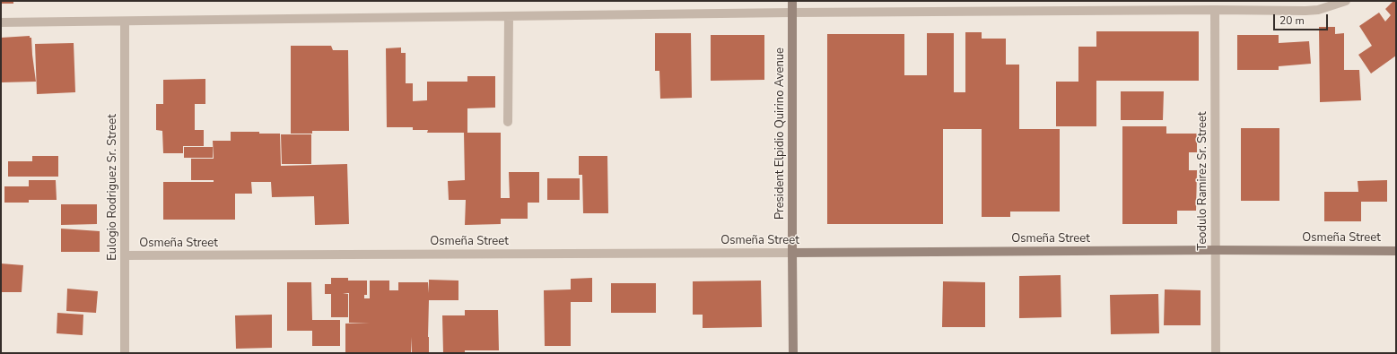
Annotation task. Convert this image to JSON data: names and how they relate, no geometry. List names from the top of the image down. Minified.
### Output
{"streets":{"street":["President Elpidio Quirino Avenue","Teodulo Ramirez Sr. Street","Eulogio Rodriguez Sr. Street","Osmeña Street"]},"crossings":[["President Elpidio Quirino Avenue","Osmeña Street"],["Teodulo Ramirez Sr. Street","Osmeña Street"],["Eulogio Rodriguez Sr. Street","Osmeña Street"]],"scale_bar":"20 m"}
